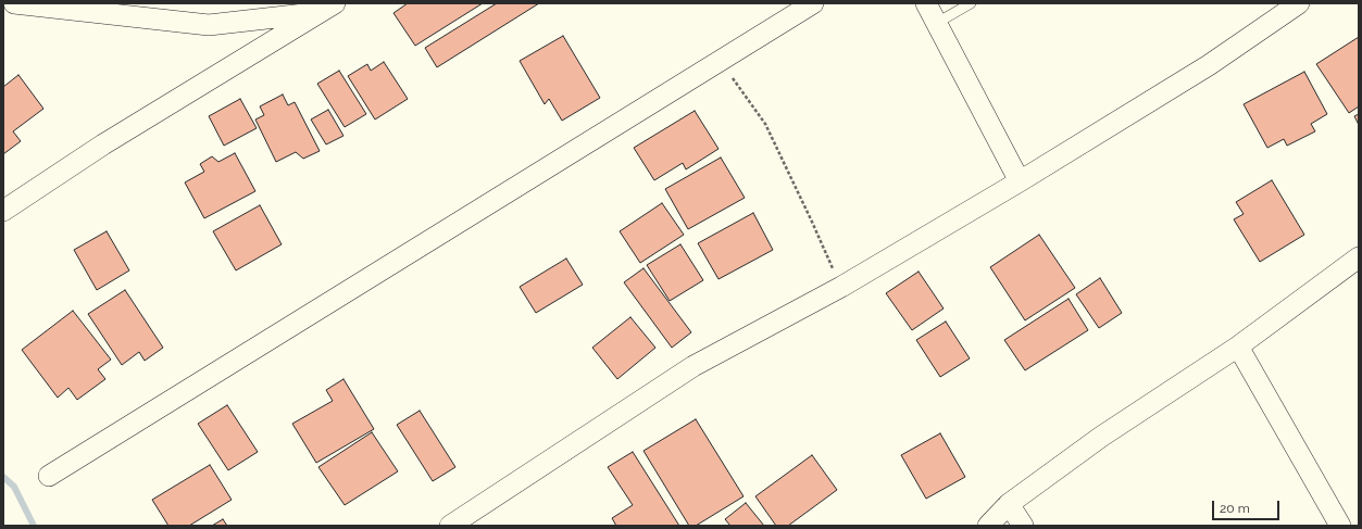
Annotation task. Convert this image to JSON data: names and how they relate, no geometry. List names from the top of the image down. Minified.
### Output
{"scale_bar":"20 m"}
